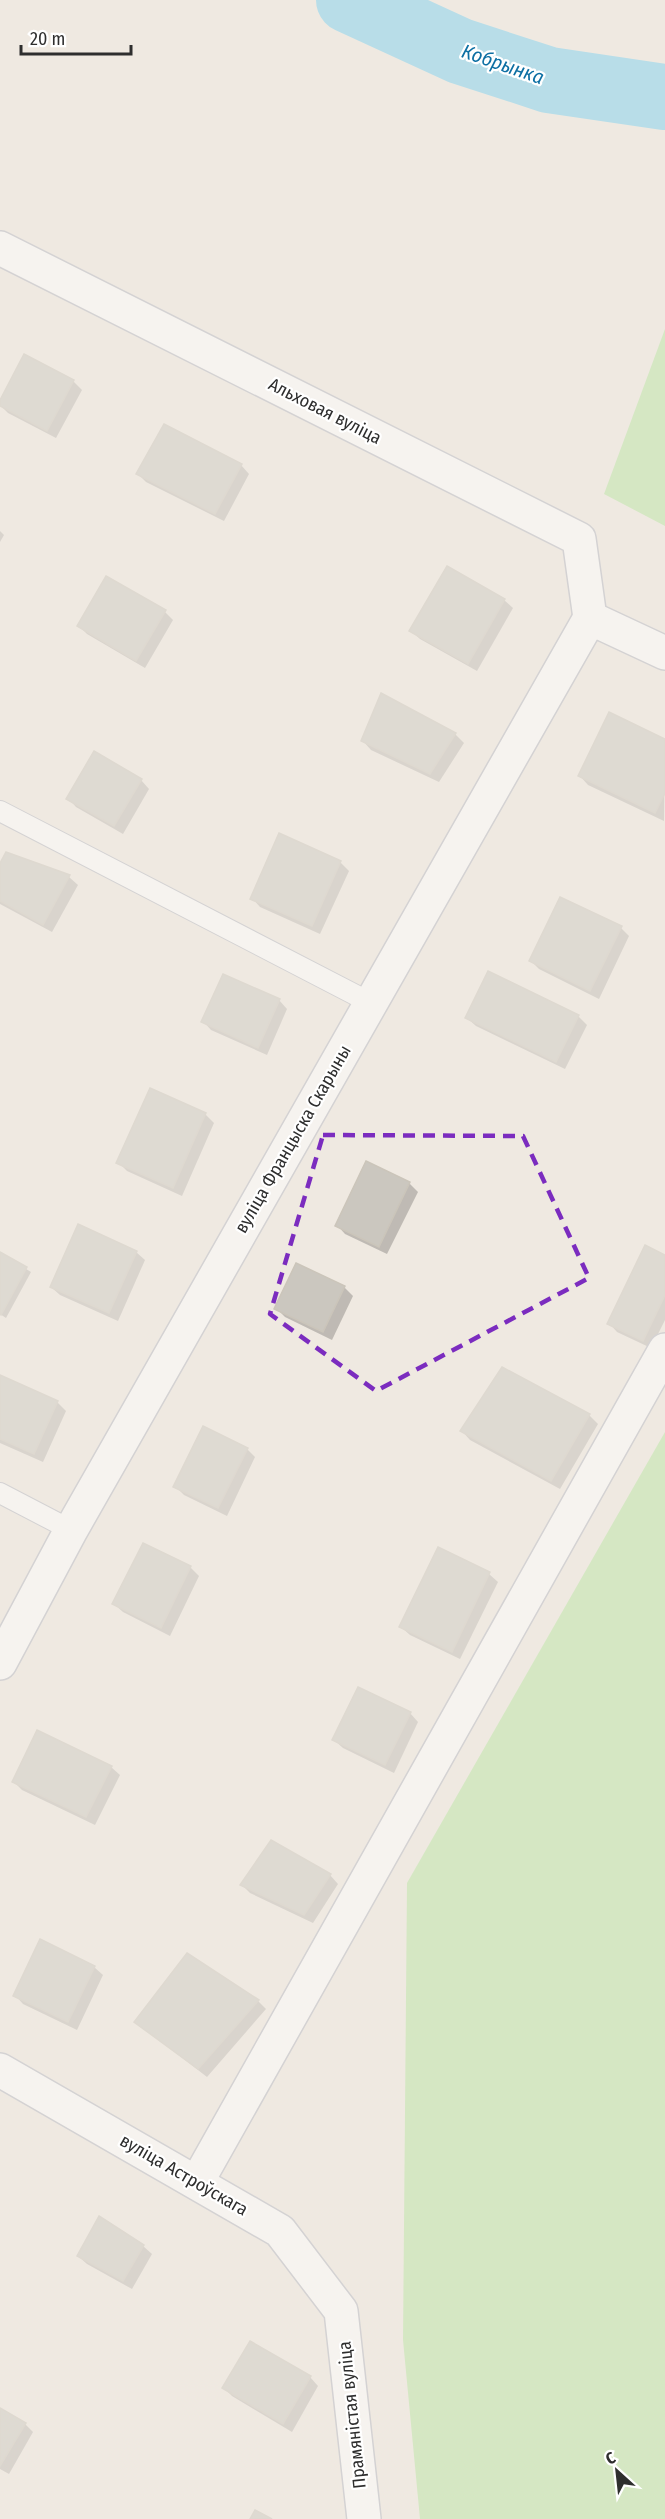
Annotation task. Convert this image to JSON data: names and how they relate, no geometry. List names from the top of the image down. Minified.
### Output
{"streets":{"street":["Альховая вуліца","вуліца Францыска Скарыны","вуліца Астроўскага","Прамяністая вуліца"]},"crossings":[["Альховая вуліца","вуліца Францыска Скарыны"],["вуліца Астроўскага","Прамяністая вуліца"]],"water":["Кобрынка"],"scale_bar":"20 m","north":"top left"}
